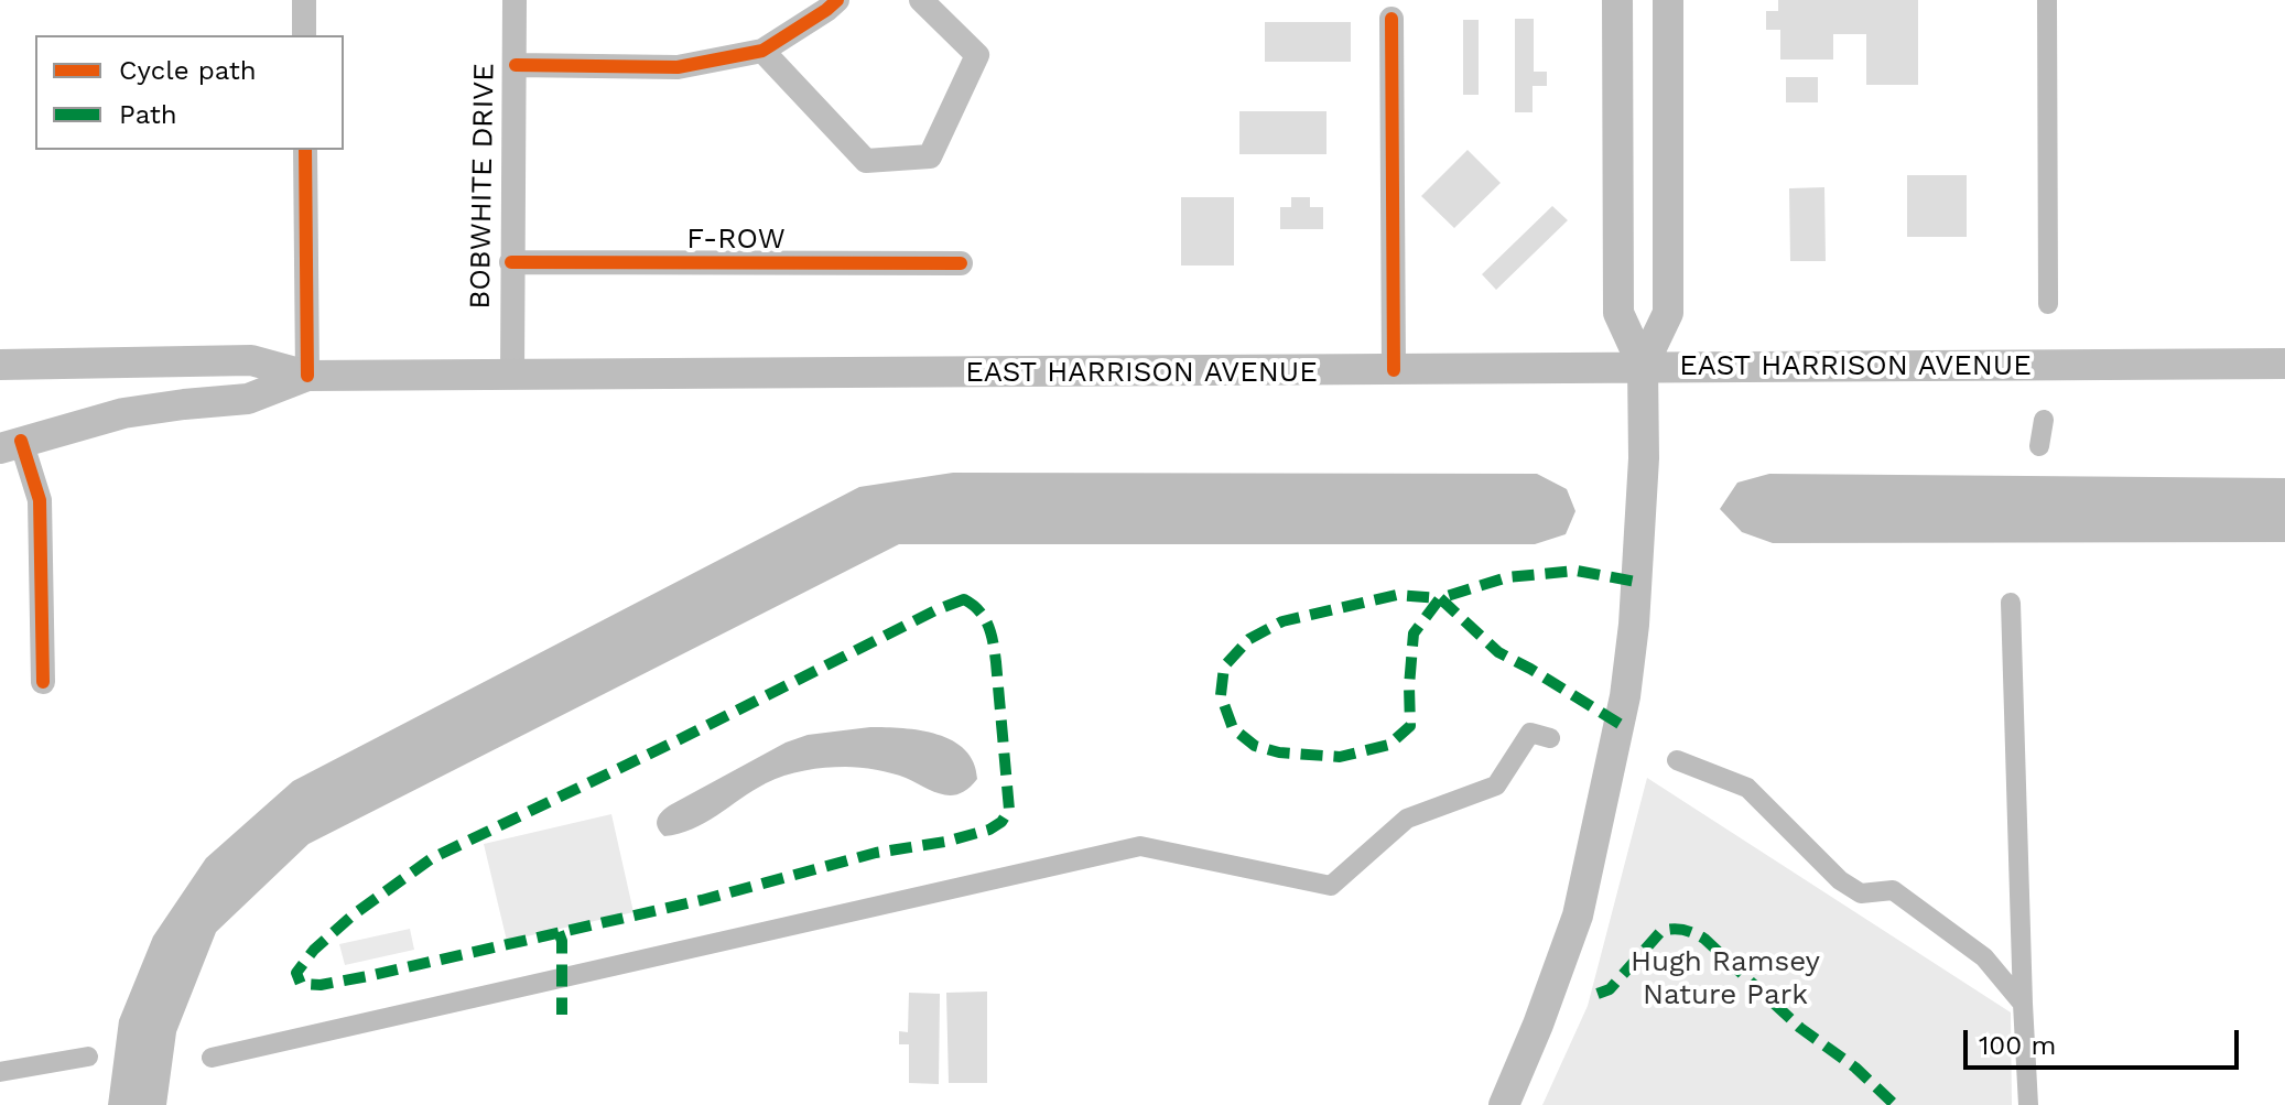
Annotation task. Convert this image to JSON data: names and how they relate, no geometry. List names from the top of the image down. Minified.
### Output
{"streets":{"main road":["EAST HARRISON AVENUE"],"street":["BOBWHITE DRIVE","F-ROW"]},"crossings":[["BOBWHITE DRIVE","F-ROW"],["BOBWHITE DRIVE","EAST HARRISON AVENUE"]],"parks":["Hugh Ramsey Nature Park"],"legend":["Cycle path","Path"],"scale_bar":"100 m"}
